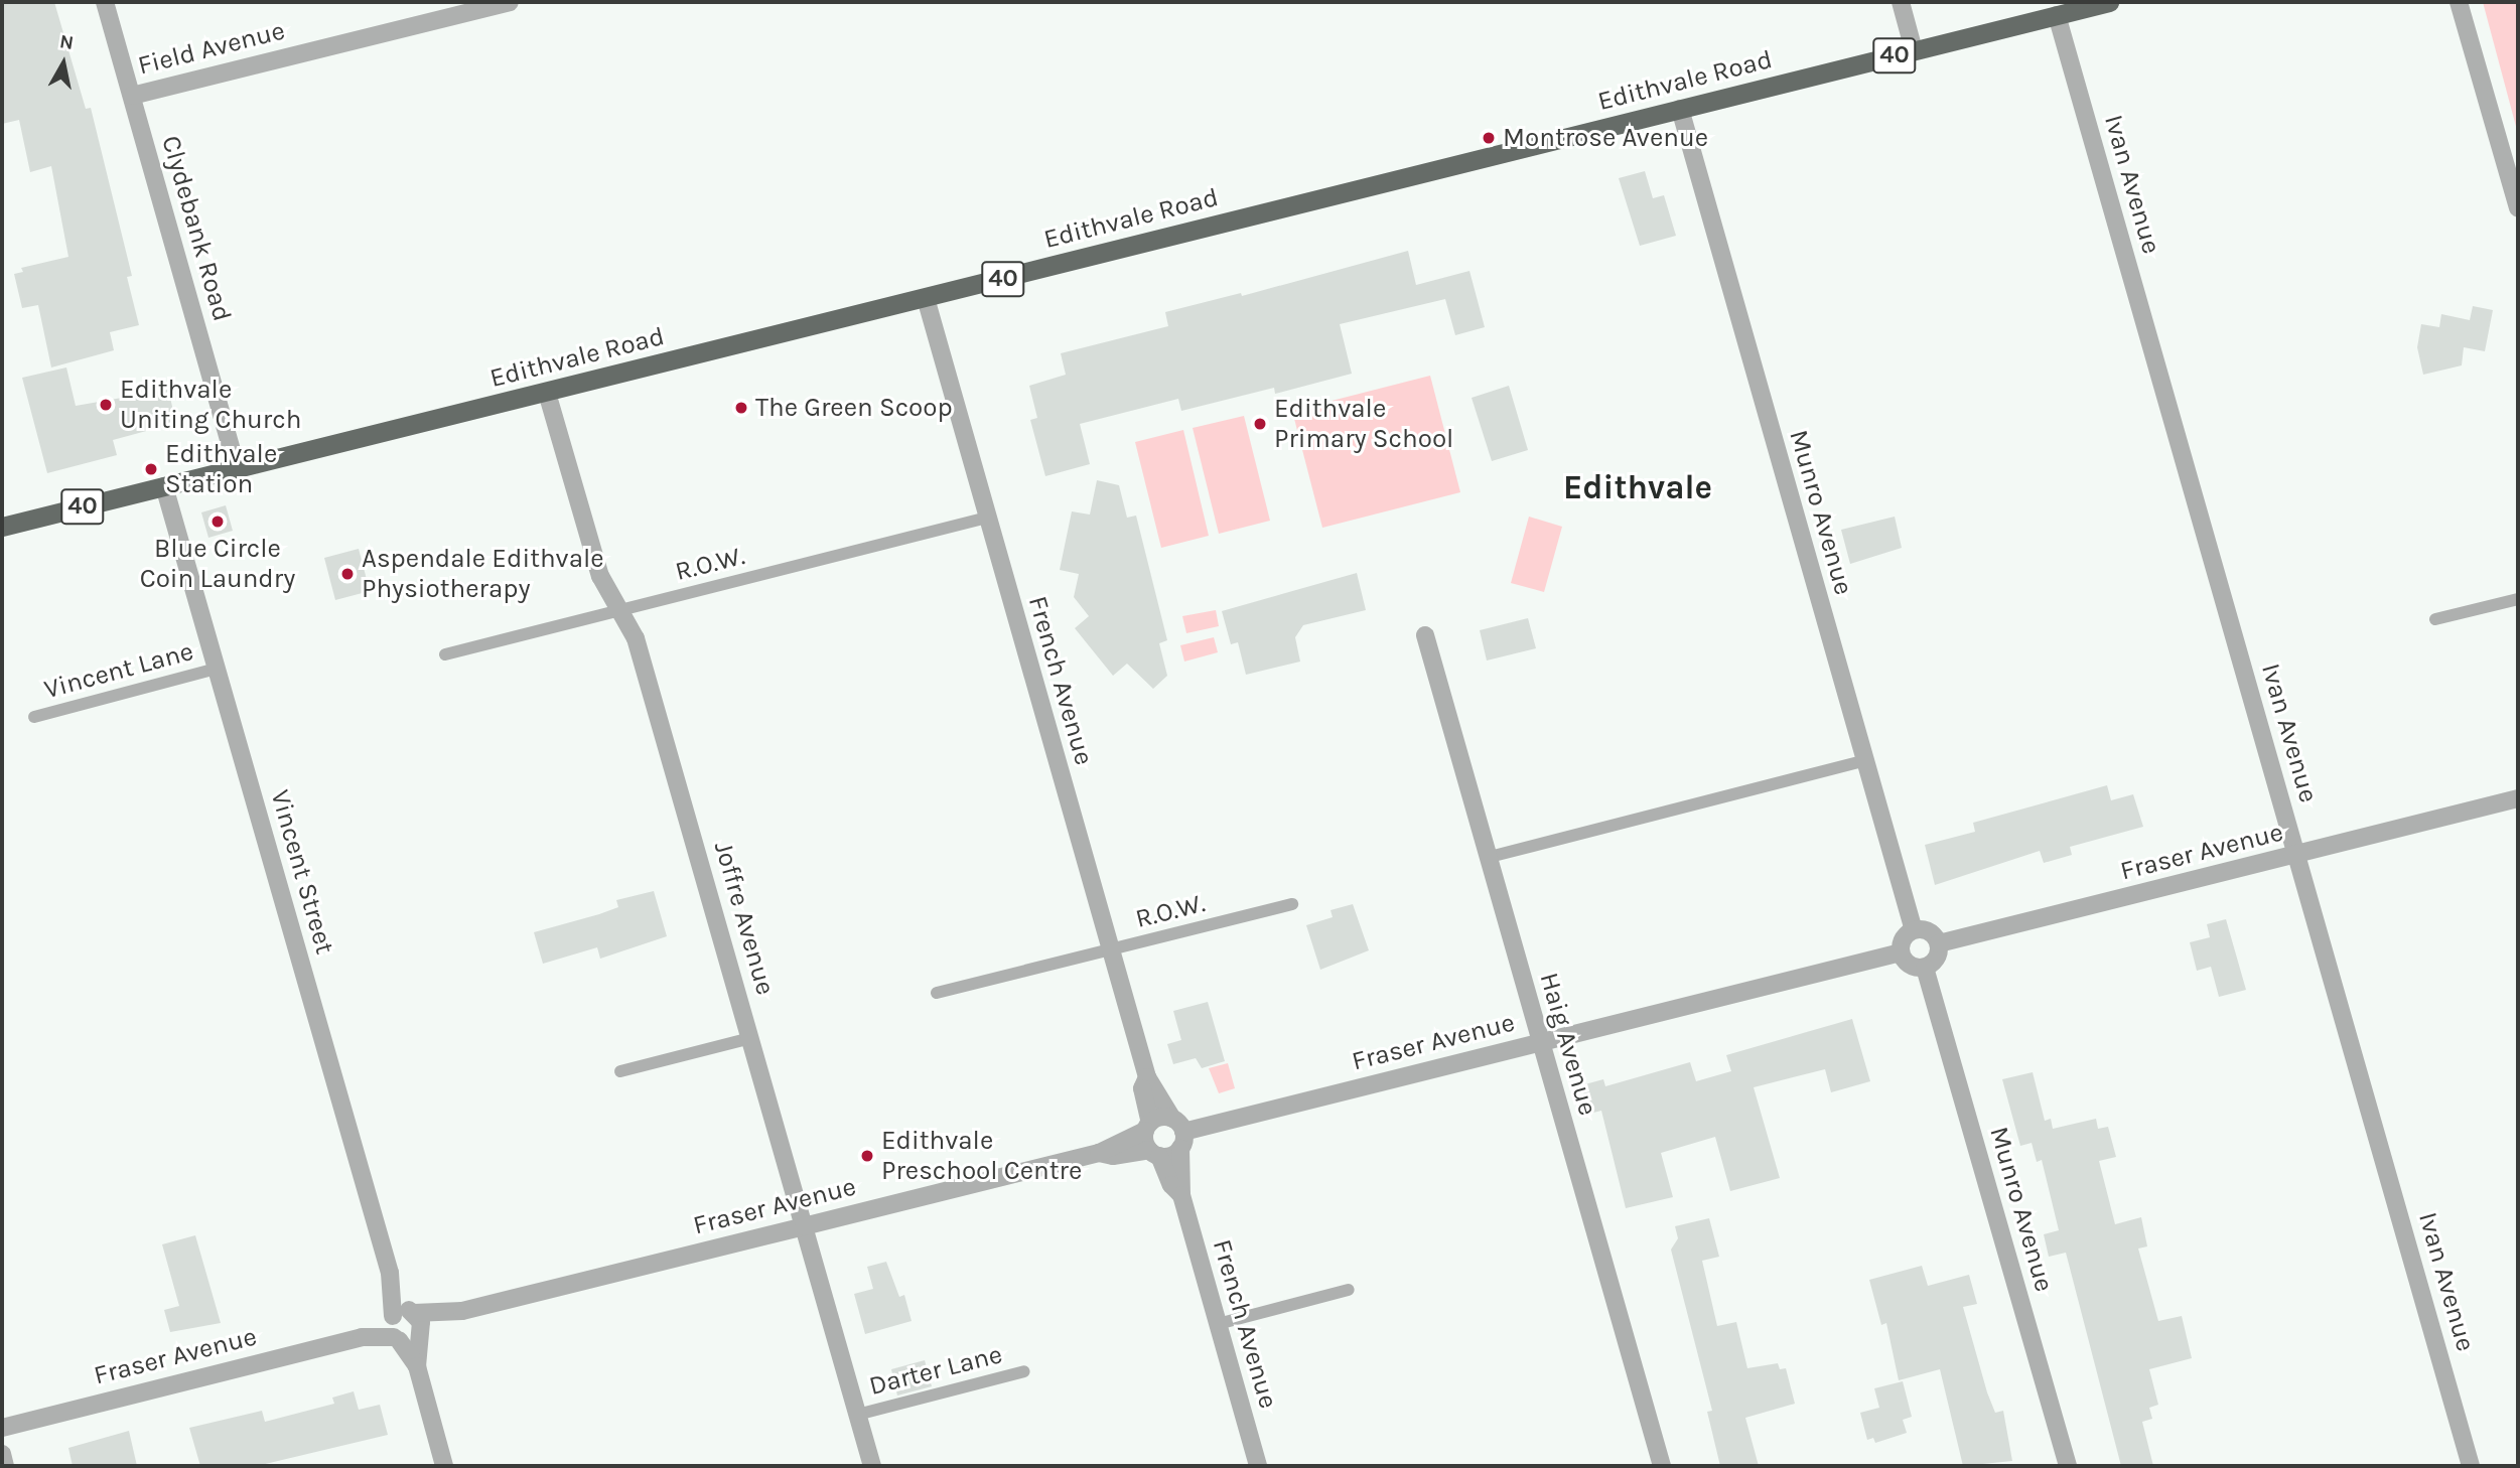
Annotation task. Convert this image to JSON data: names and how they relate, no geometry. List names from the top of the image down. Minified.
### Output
{"streets":{"highway":["40","Edithvale Road"],"street":["Field Avenue","Ivan Avenue","Clydebank Road","Munro Avenue","French Avenue","Fraser Avenue","Vincent Street","Joffre Avenue","Haig Avenue"],"lane":["R.O.W.","Vincent Lane","Darter Lane"]},"crossings":[["Field Avenue","Clydebank Road"],["Edithvale Road","Ivan Avenue"],["Edithvale Road","Clydebank Road"],["Edithvale Road","Munro Avenue"],["Edithvale Road","French Avenue"],["Edithvale Road","Vincent Street"],["Edithvale Road","Joffre Avenue"],["Ivan Avenue","Fraser Avenue"],["Munro Avenue","Fraser Avenue"],["R.O.W.","French Avenue"],["R.O.W.","Joffre Avenue"],["Vincent Lane","Vincent Street"],["French Avenue","Fraser Avenue"],["Fraser Avenue","Vincent Street"],["Fraser Avenue","Joffre Avenue"],["Fraser Avenue","Haig Avenue"],["Joffre Avenue","Darter Lane"]],"districts":["Edithvale"],"places":["Montrose Avenue","Edithvale Uniting Church","The Green Scoop","Edithvale Primary School","Edithvale Station","Blue Circle Coin Laundry","Aspendale Edithvale Physiotherapy","Edithvale Preschool Centre"],"north":"top"}
